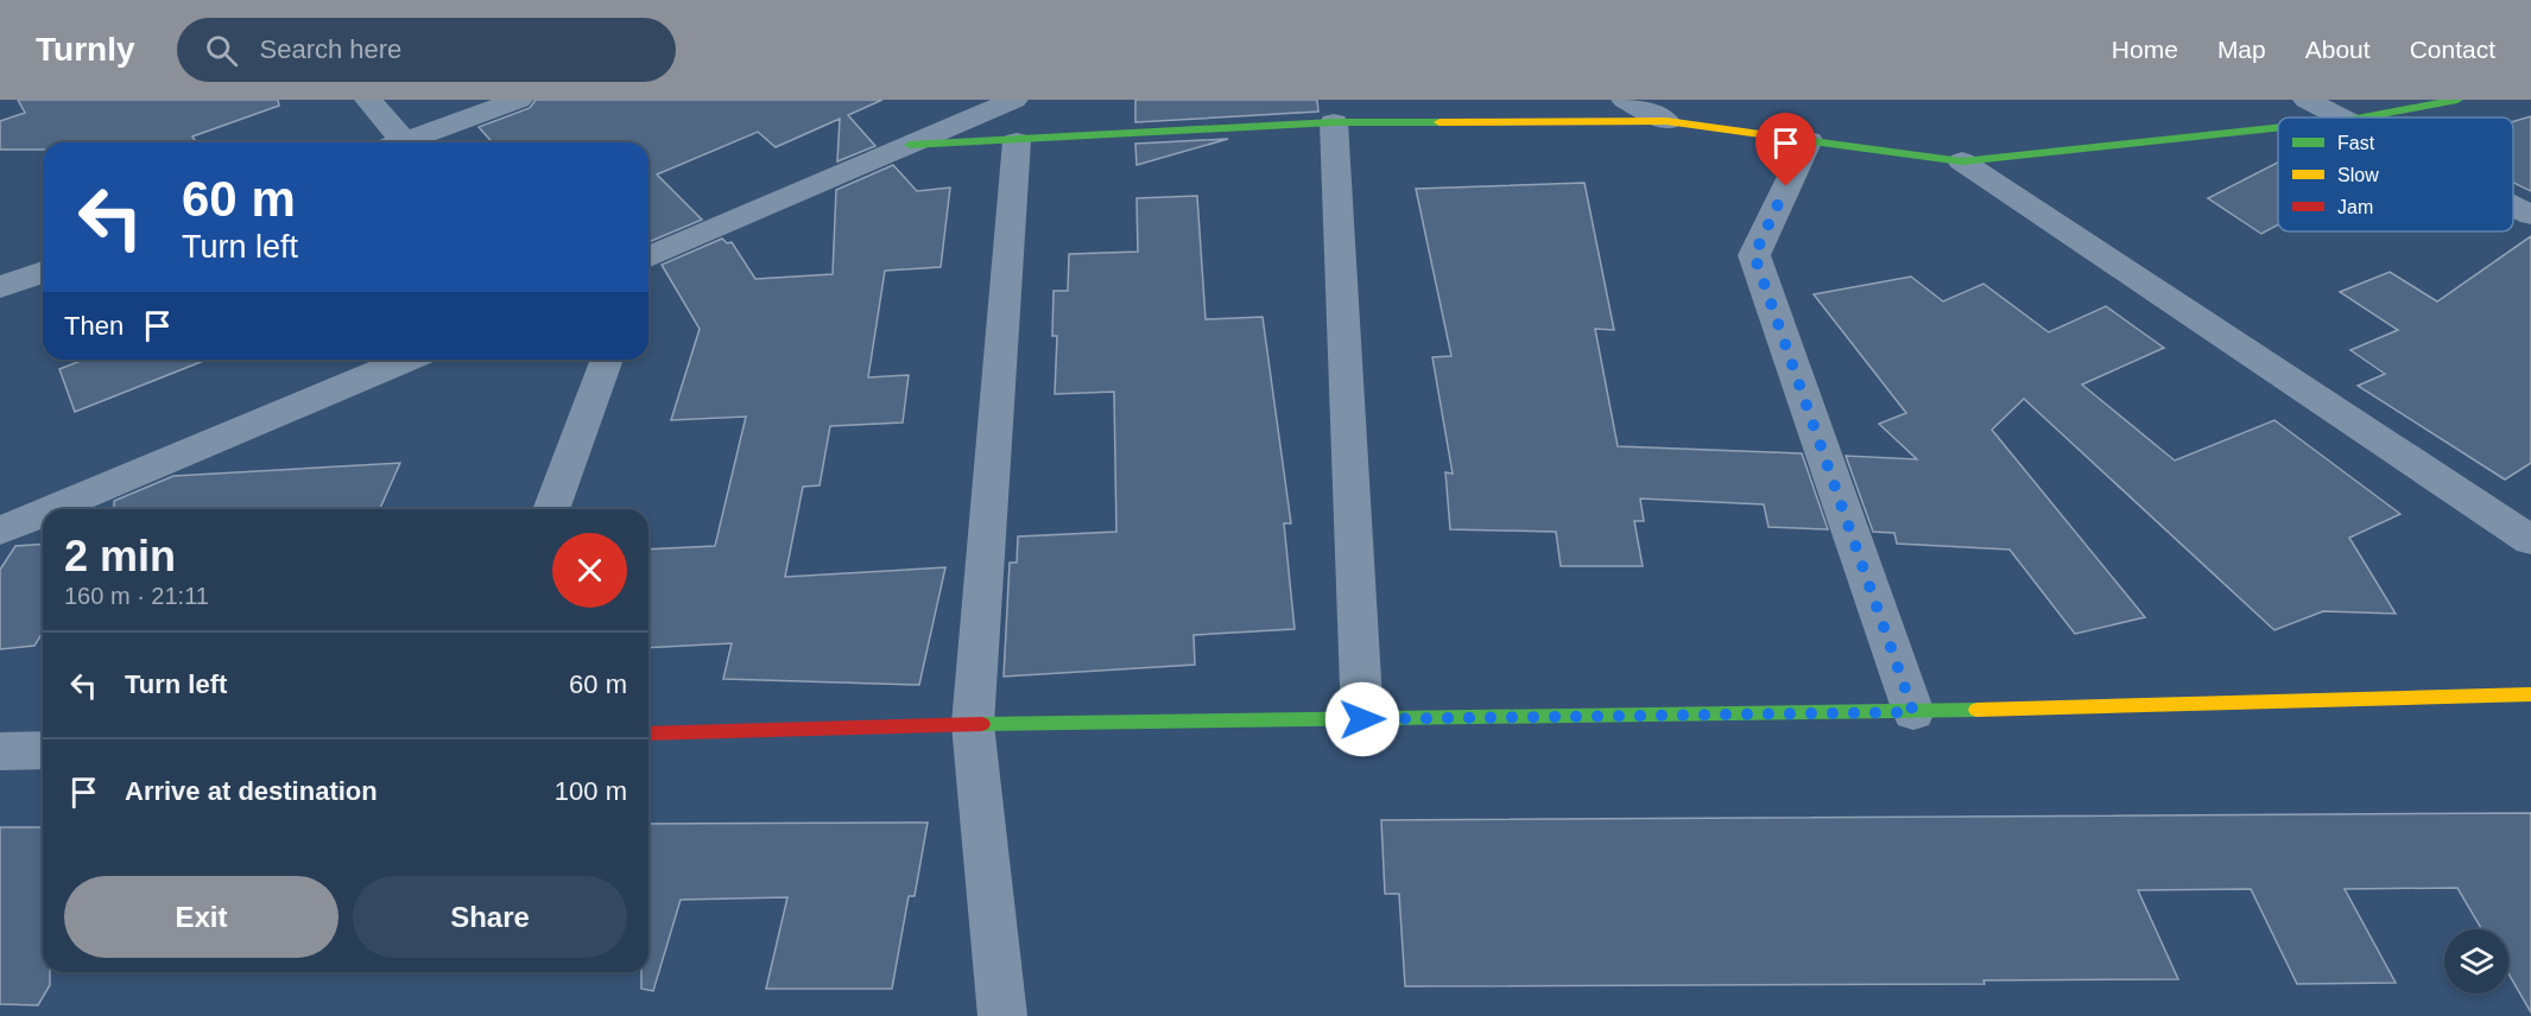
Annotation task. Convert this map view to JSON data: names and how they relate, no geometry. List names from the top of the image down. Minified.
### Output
{"legend":["Fast","Slow","Jam"],"page":{"header":"Turnly","search":"Search here","nav":["Home","Map","About","Contact"],"turn":["60 m","Turn left"],"then":"Then","heading":["2 min","160 m · 21:11"],"list":[{"name":"Turn left","value":"60 m"},{"name":"Arrive at destination","value":"100 m"}],"buttons":["Exit","Share"]}}
